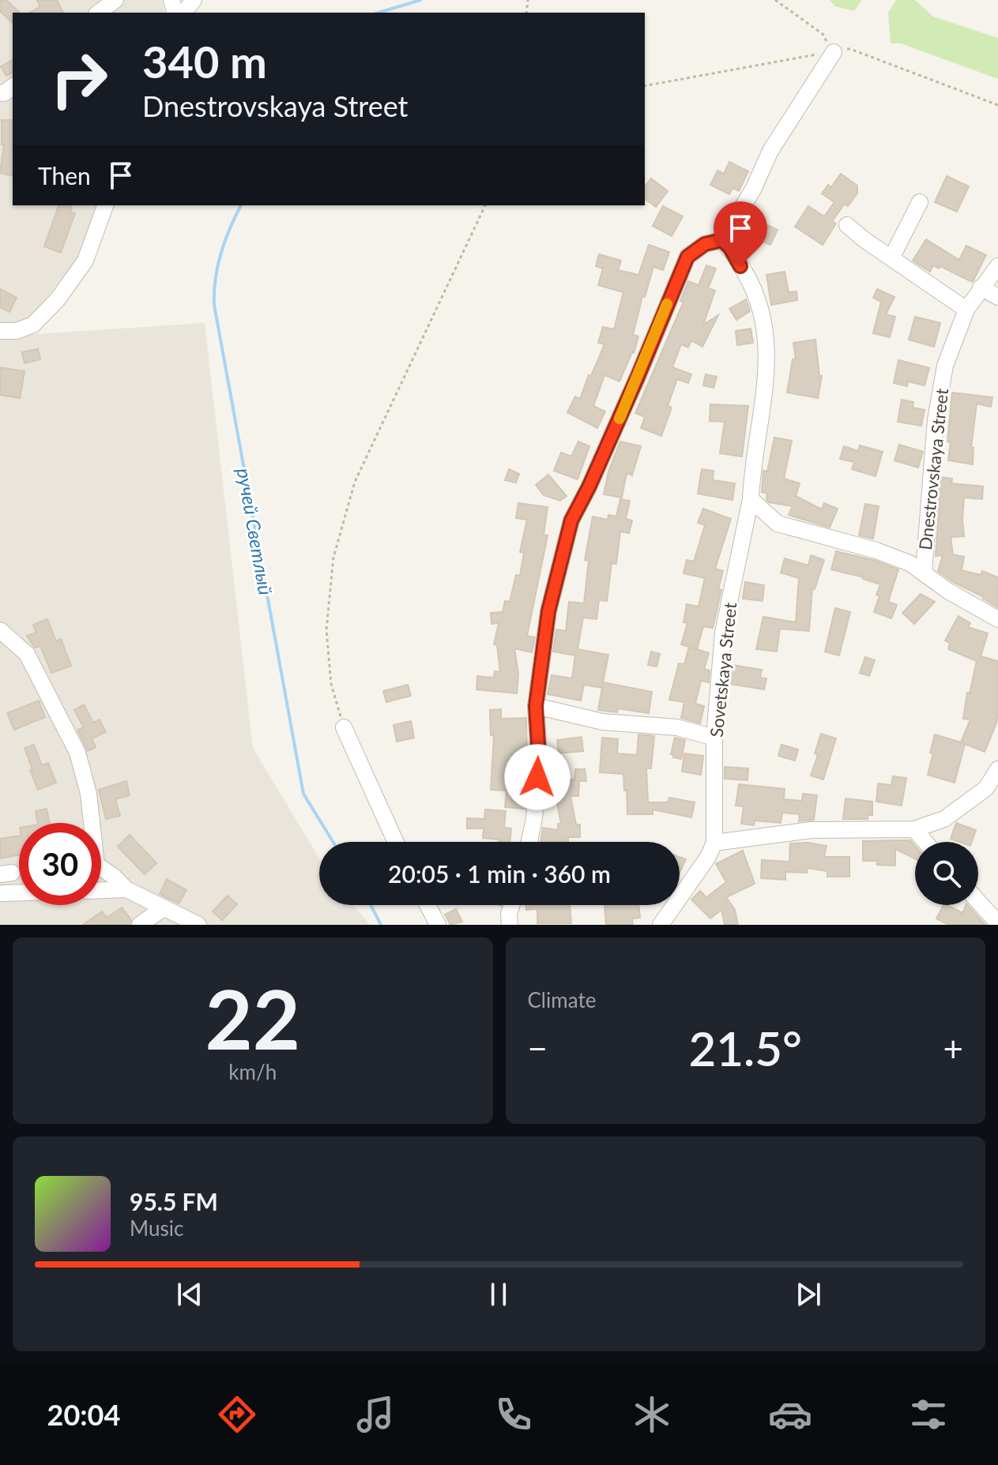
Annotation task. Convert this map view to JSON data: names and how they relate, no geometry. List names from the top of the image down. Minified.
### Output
{"streets":{"street":["Dnestrovskaya Street","Sovetskaya Street"]},"water":["ручей Светлый"],"page":{"turn":["340 m","Dnestrovskaya Street"],"then":"Then","limit":"30","trip":"20:05 · 1 min · 360 m","tile":[["22","km/h"],"Climate"],"heat":["−","21.5°","+"],"song":["95.5 FM","Music"],"tabs":"20:04"}}
